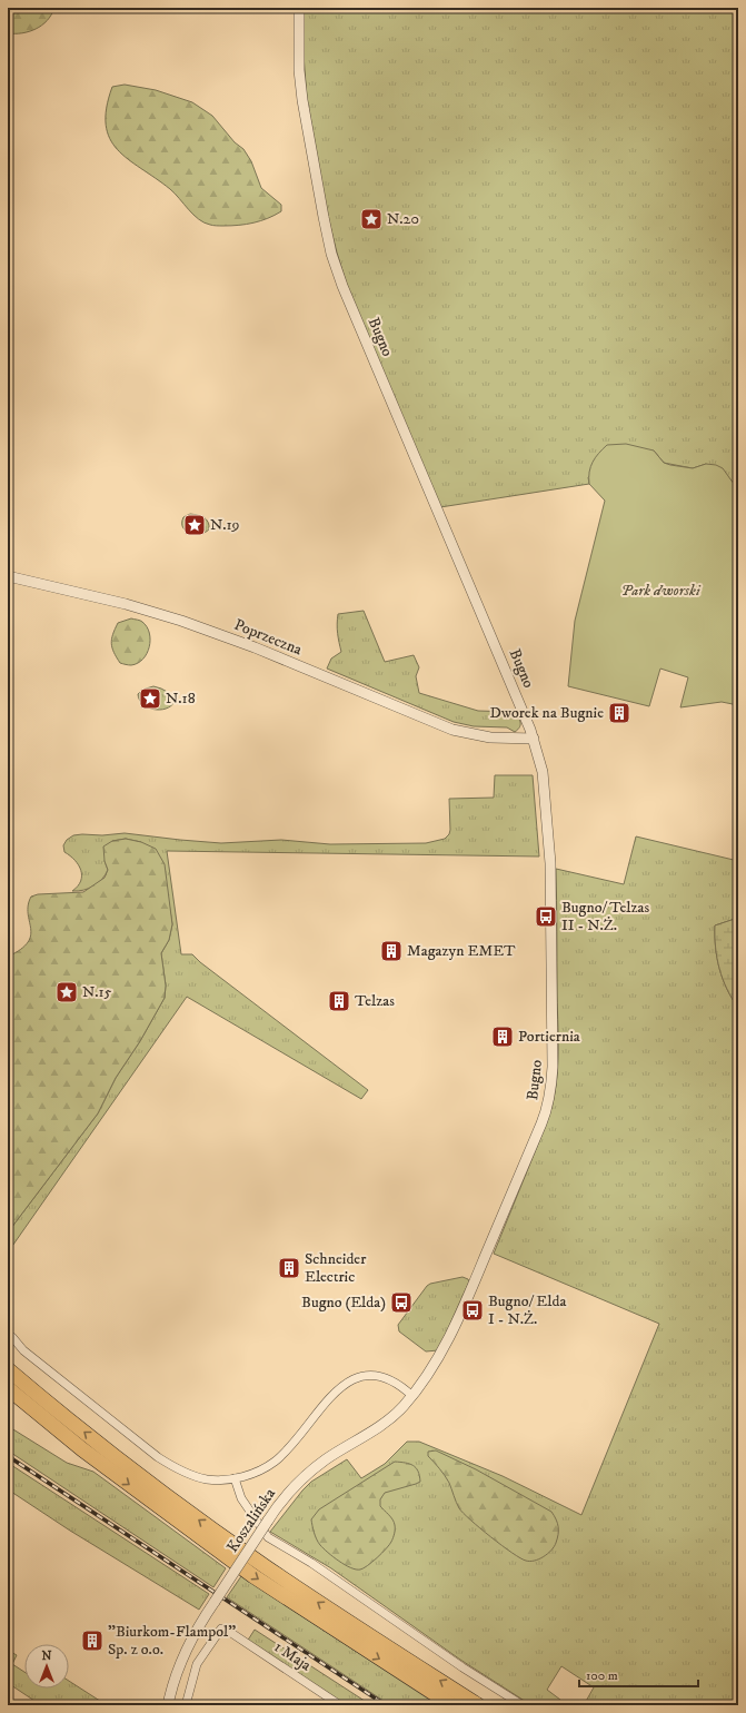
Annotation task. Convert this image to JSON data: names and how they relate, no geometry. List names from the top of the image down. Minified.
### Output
{"streets":{"street":["Bugno","Poprzeczna","Koszalińska","1 Maja"]},"crossings":[["Bugno","Poprzeczna"],["Bugno","Koszalińska"]],"parks":["Park dworski"],"places":{"place":["N.20","N.19","N.18","N.15"],"building":["Dworek na Bugnie","Magazyn EMET","Telzas","Portiernia","Schneider Electric","\"Biurkom-Flampol\" Sp. z o.o."],"bus stop":["Bugno/ Telzas II - N.Ż.","Bugno (Elda)","Bugno/ Elda I - N.Ż."]},"scale_bar":"100 m","north":"top"}
